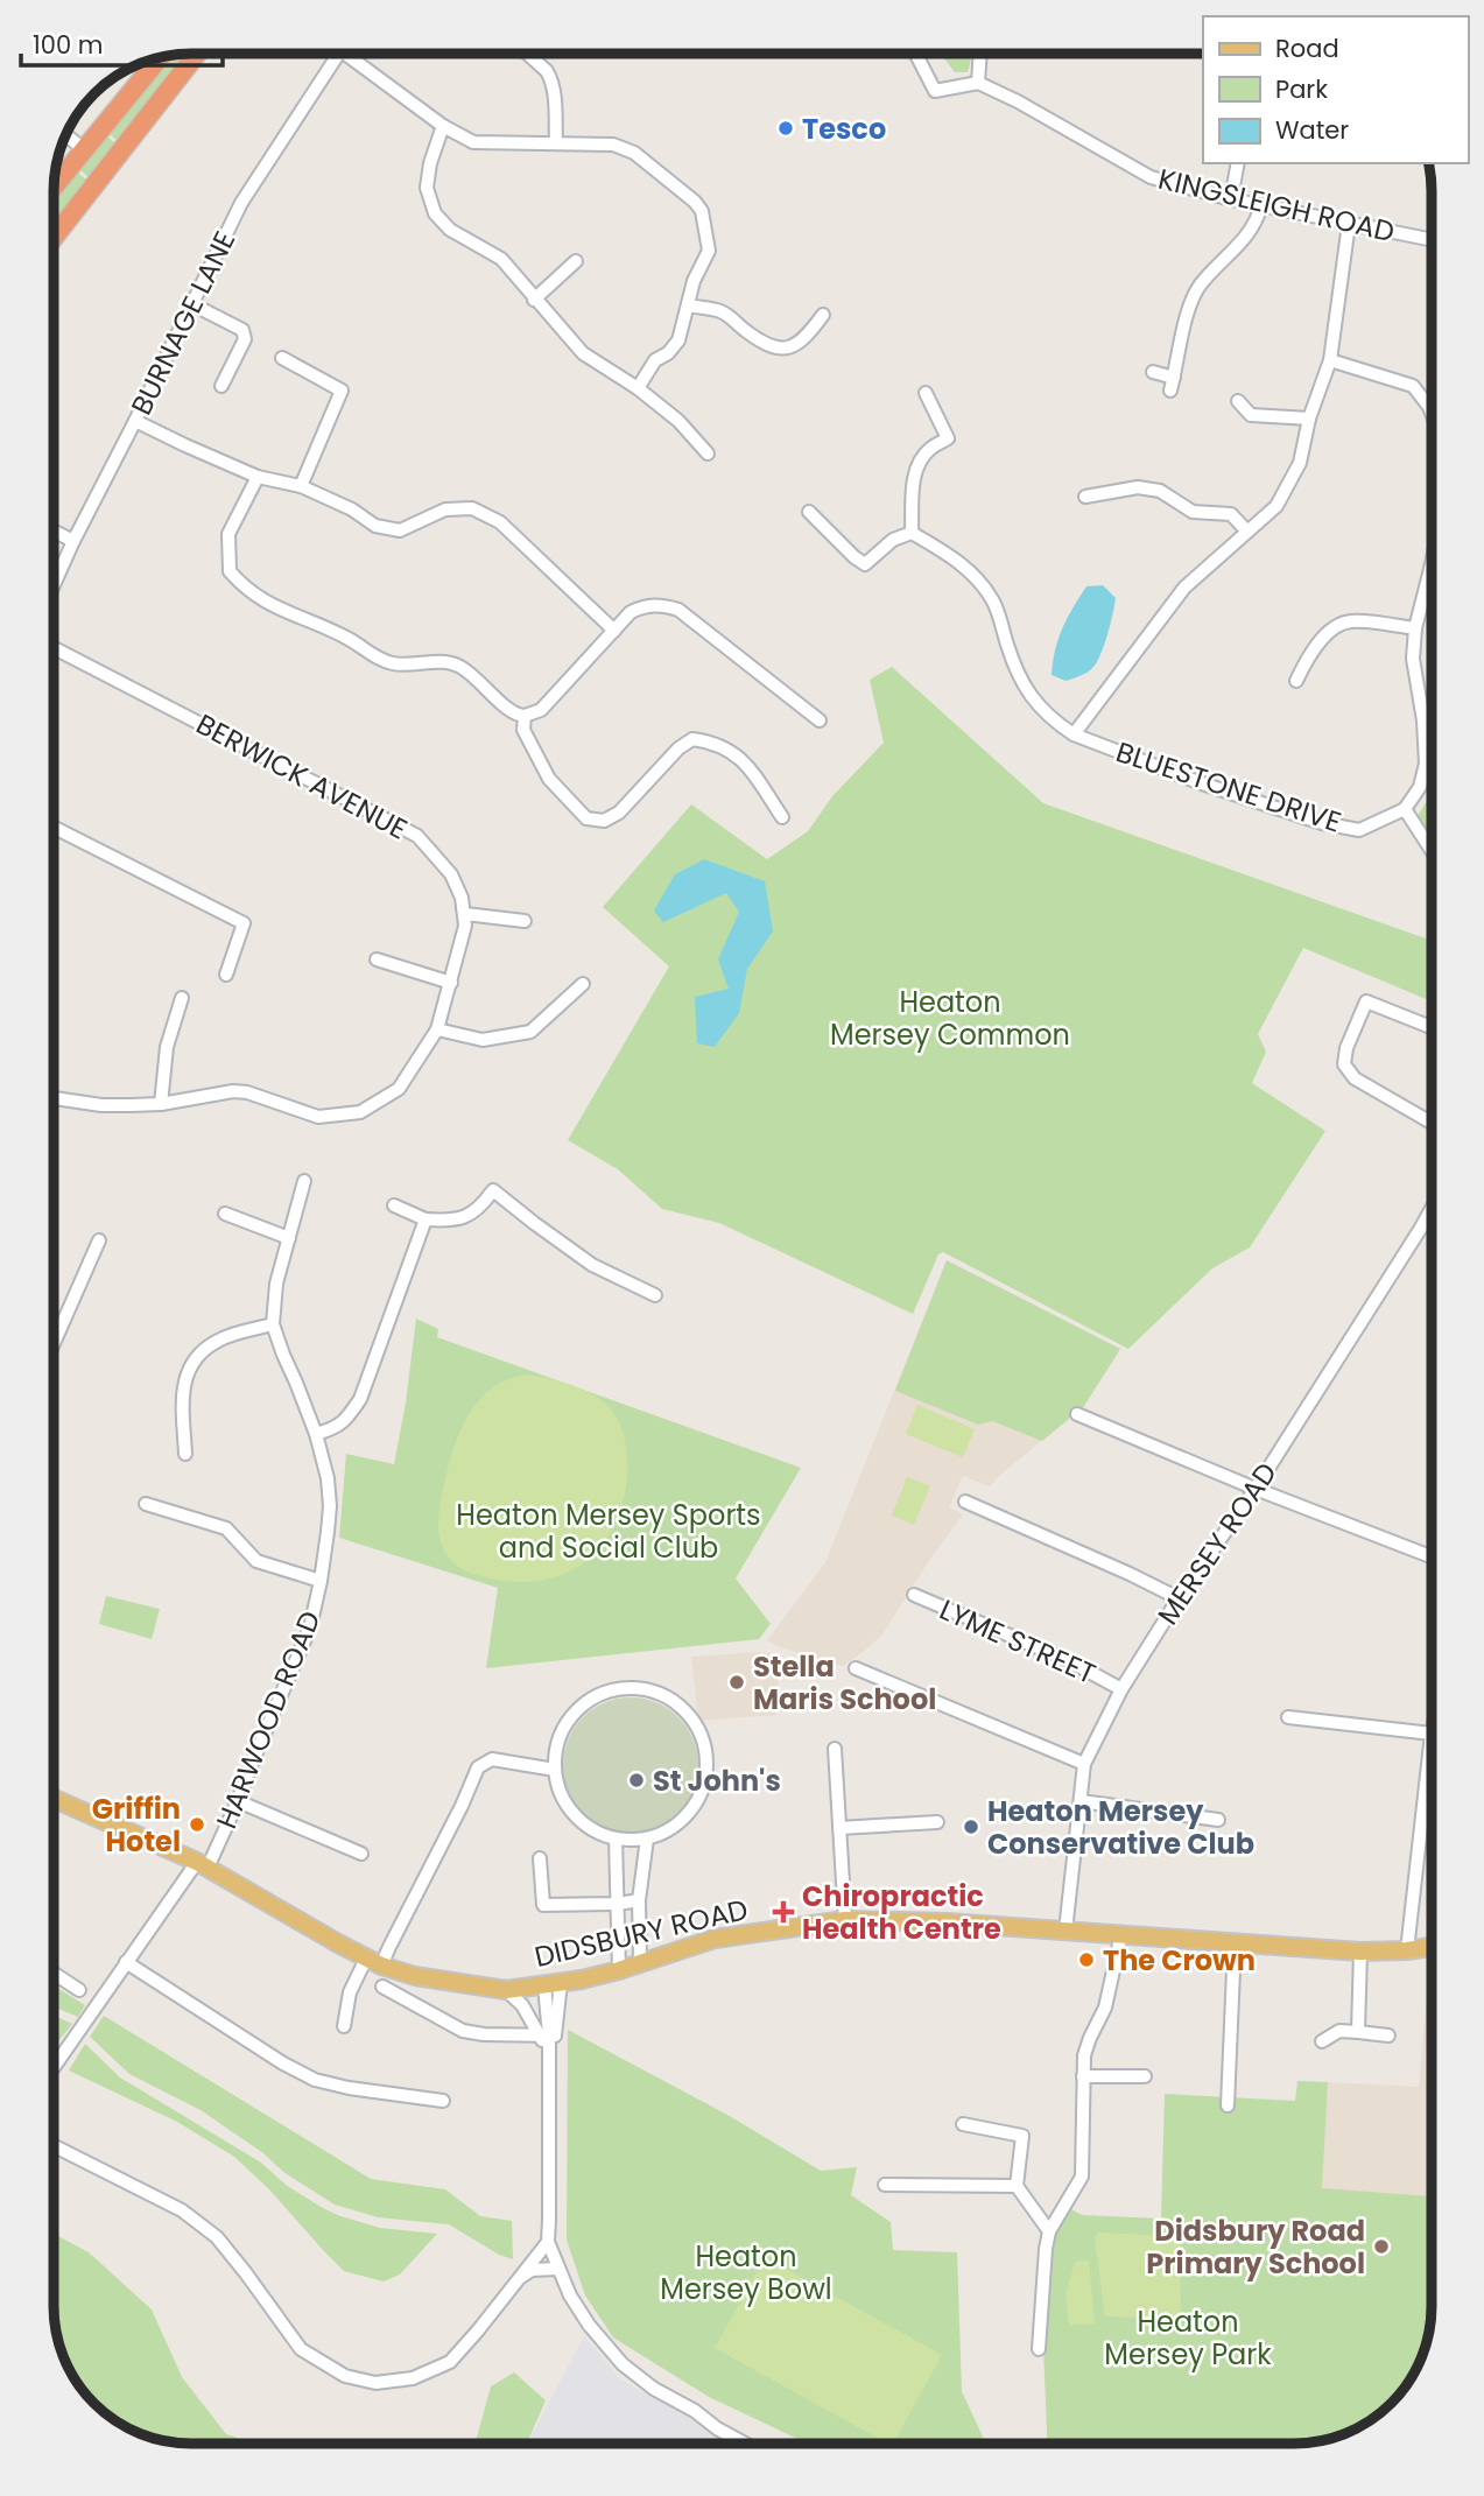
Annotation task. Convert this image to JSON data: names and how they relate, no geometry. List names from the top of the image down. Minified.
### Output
{"streets":{"main road":["DIDSBURY ROAD"],"street":["KINGSLEIGH ROAD","BURNAGE LANE","BERWICK AVENUE","BLUESTONE DRIVE","MERSEY ROAD","LYME STREET","HARWOOD ROAD"]},"crossings":[["MERSEY ROAD","LYME STREET"],["MERSEY ROAD","DIDSBURY ROAD"],["HARWOOD ROAD","DIDSBURY ROAD"]],"parks":["Heaton Mersey Common","Heaton Mersey Sports and Social Club","Heaton Mersey Bowl","Heaton Mersey Park"],"places":{"other":["Tesco","Stella Maris School","St John's","Griffin Hotel","Heaton Mersey Conservative Club","The Crown","Didsbury Road Primary School"],"health":["Chiropractic Health Centre"]},"legend":["Road","Park","Water"],"scale_bar":"100 m"}
